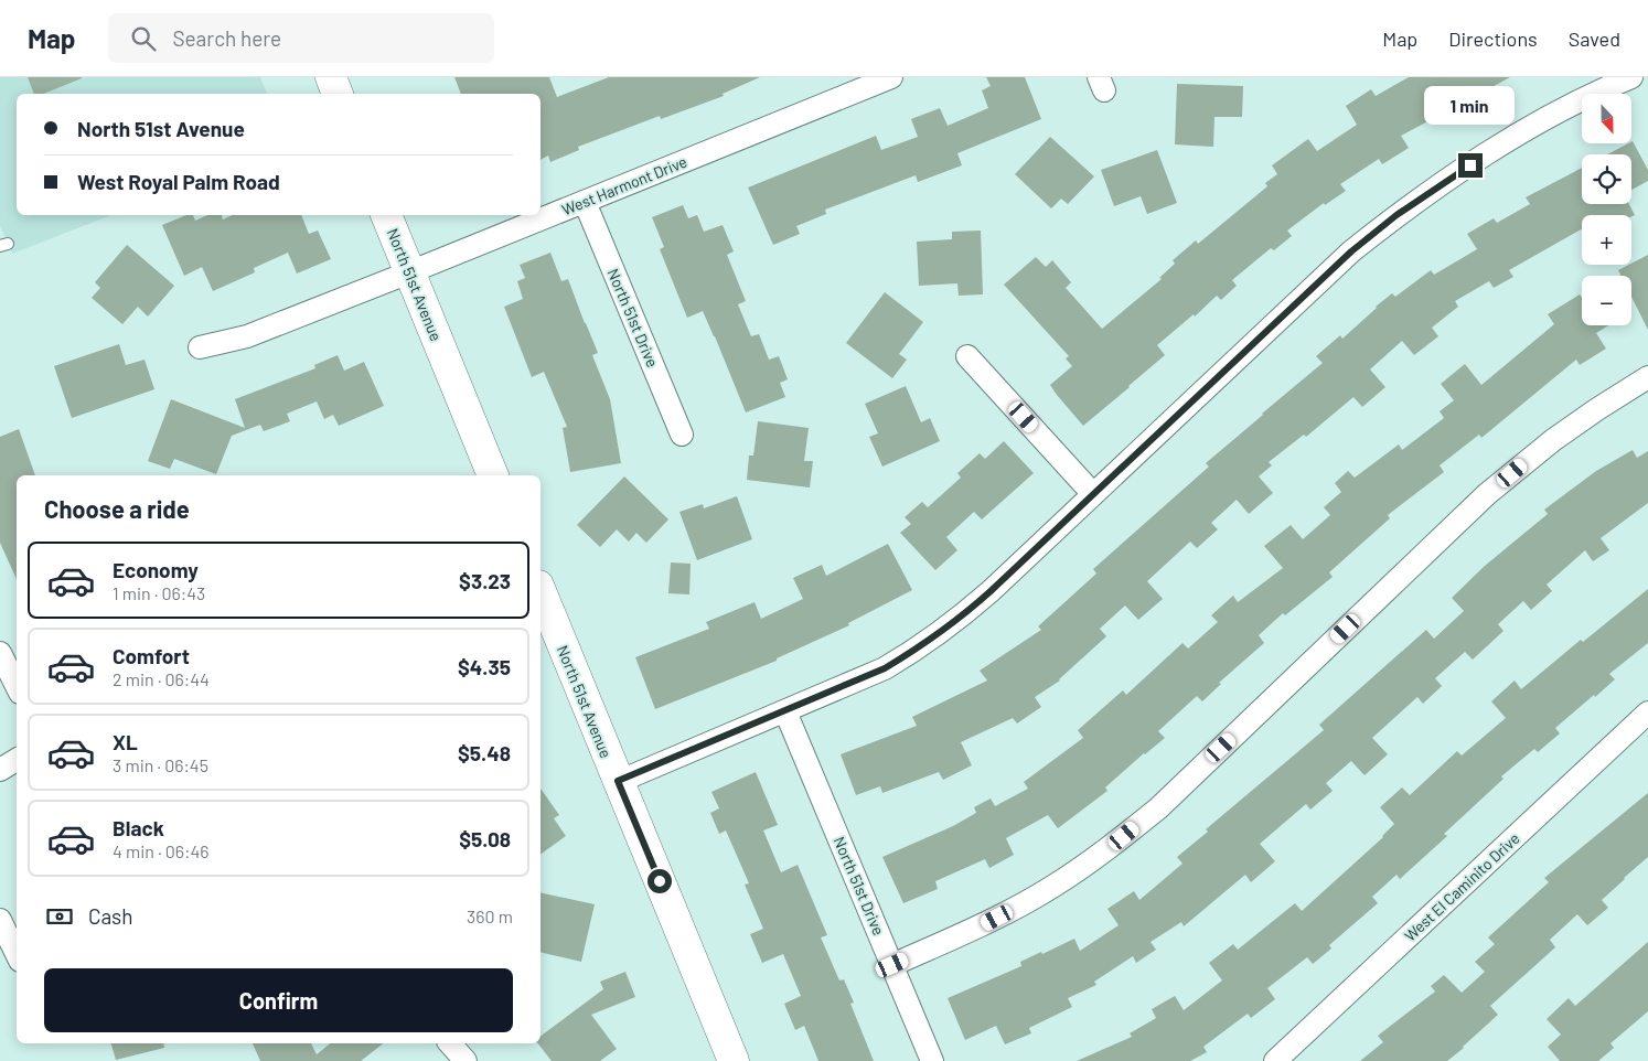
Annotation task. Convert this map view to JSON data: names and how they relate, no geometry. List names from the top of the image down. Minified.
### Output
{"streets":{"main road":["North 51st Avenue"],"street":["West Harmont Drive","North 51st Drive","West El Caminito Drive"]},"crossings":[["West Harmont Drive","North 51st Avenue"],["West Harmont Drive","North 51st Drive"]],"north":"bottom","page":{"header":"Map","search":"Search here","nav":["Map","Directions","Saved"],"bubble":"1 min","map_buttons":["+","−"],"banner":["North 51st Avenue","West Royal Palm Road"],"heading":"Choose a ride","list":[{"name":"Economy","note":"1 min · 06:43","value":"$3.23"},{"name":"Comfort","note":"2 min · 06:44","value":"$4.35"},{"name":"XL","note":"3 min · 06:45","value":"$5.48"},{"name":"Black","note":"4 min · 06:46","value":"$5.08"}],"pay":["Cash","360 m"],"buttons":"Confirm"}}
